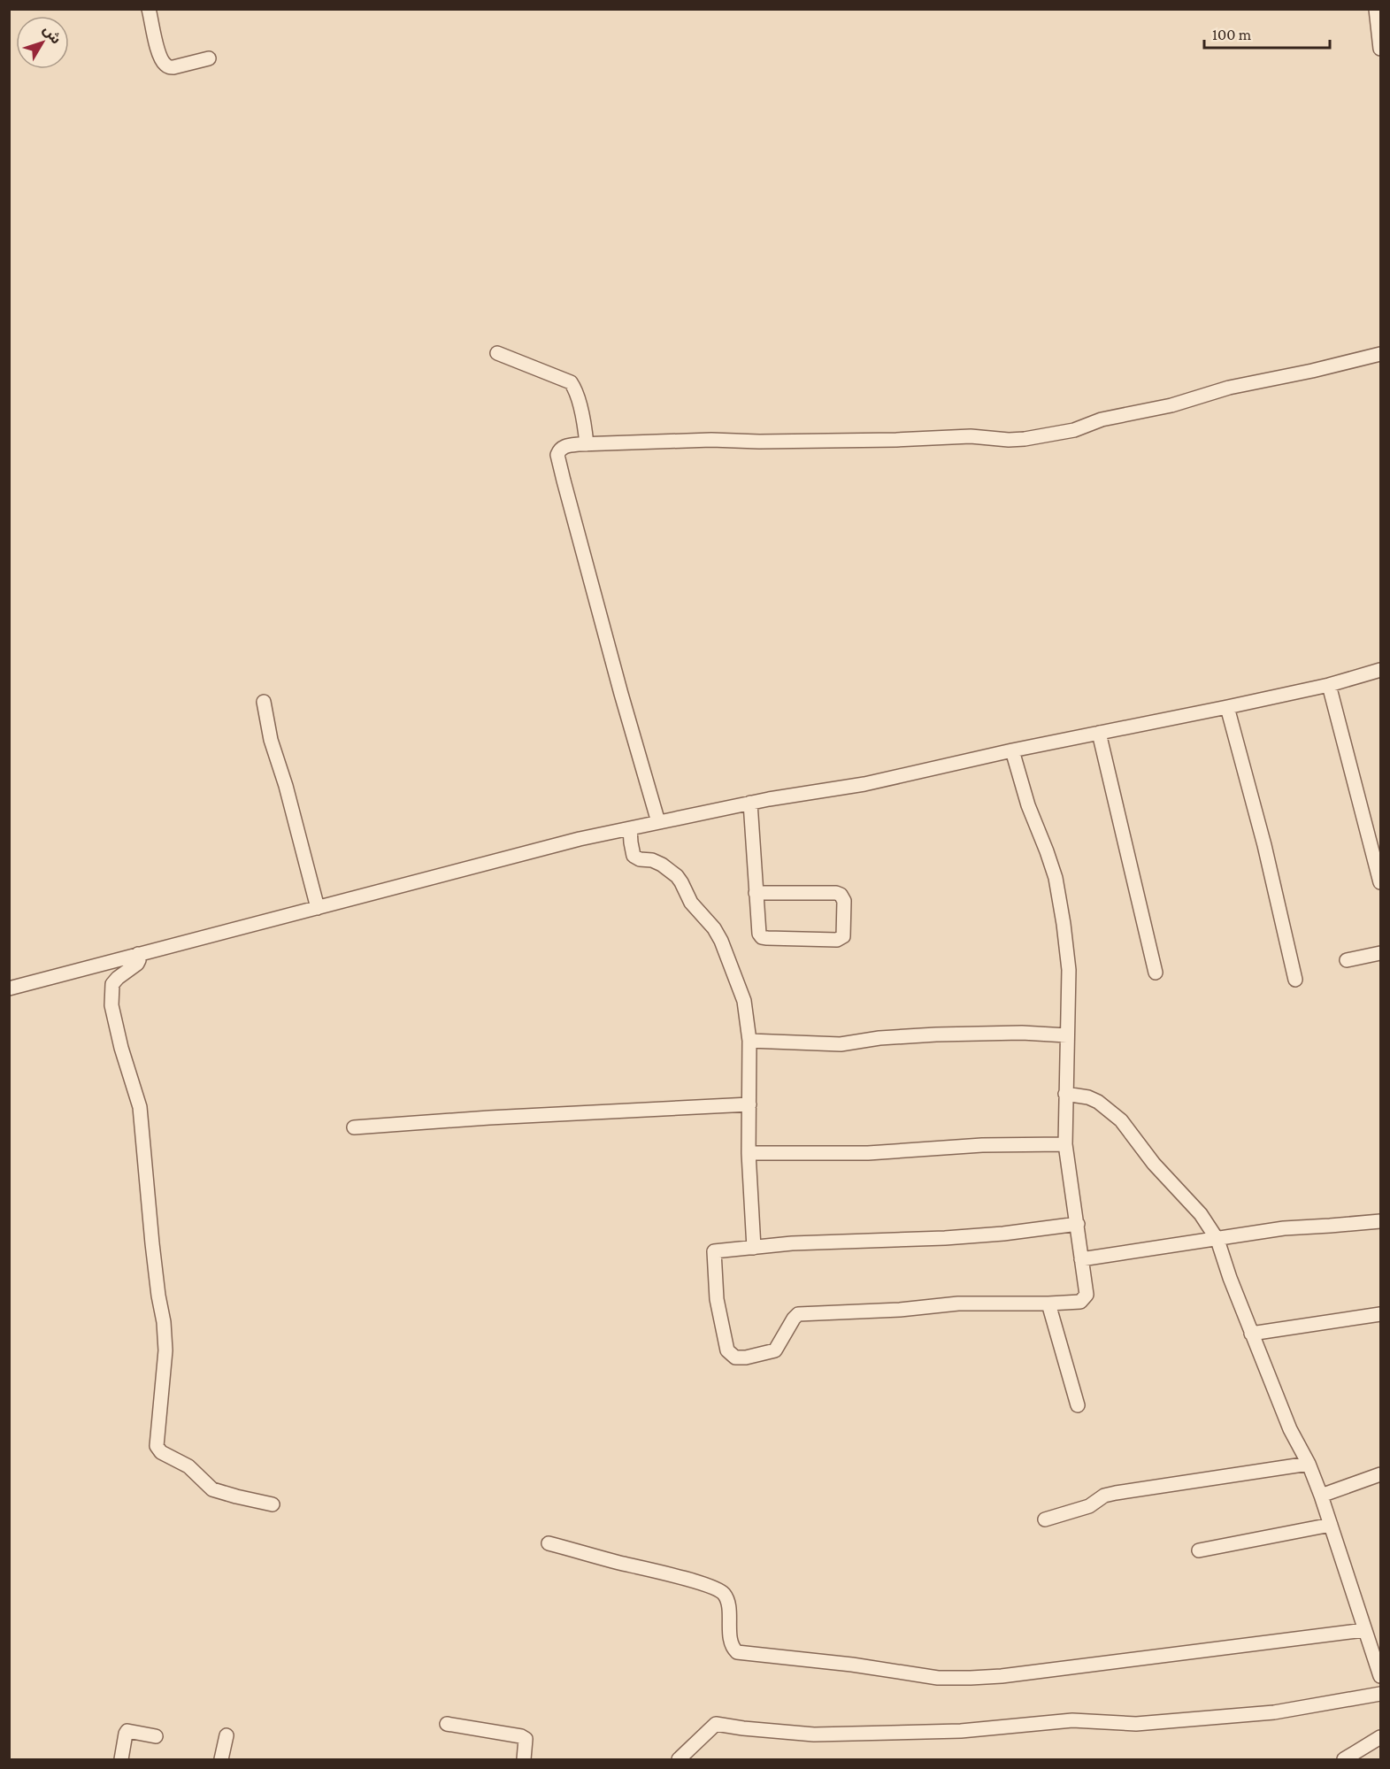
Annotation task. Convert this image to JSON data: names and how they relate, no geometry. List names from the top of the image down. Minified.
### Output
{"scale_bar":"100 m","north":"top right"}
